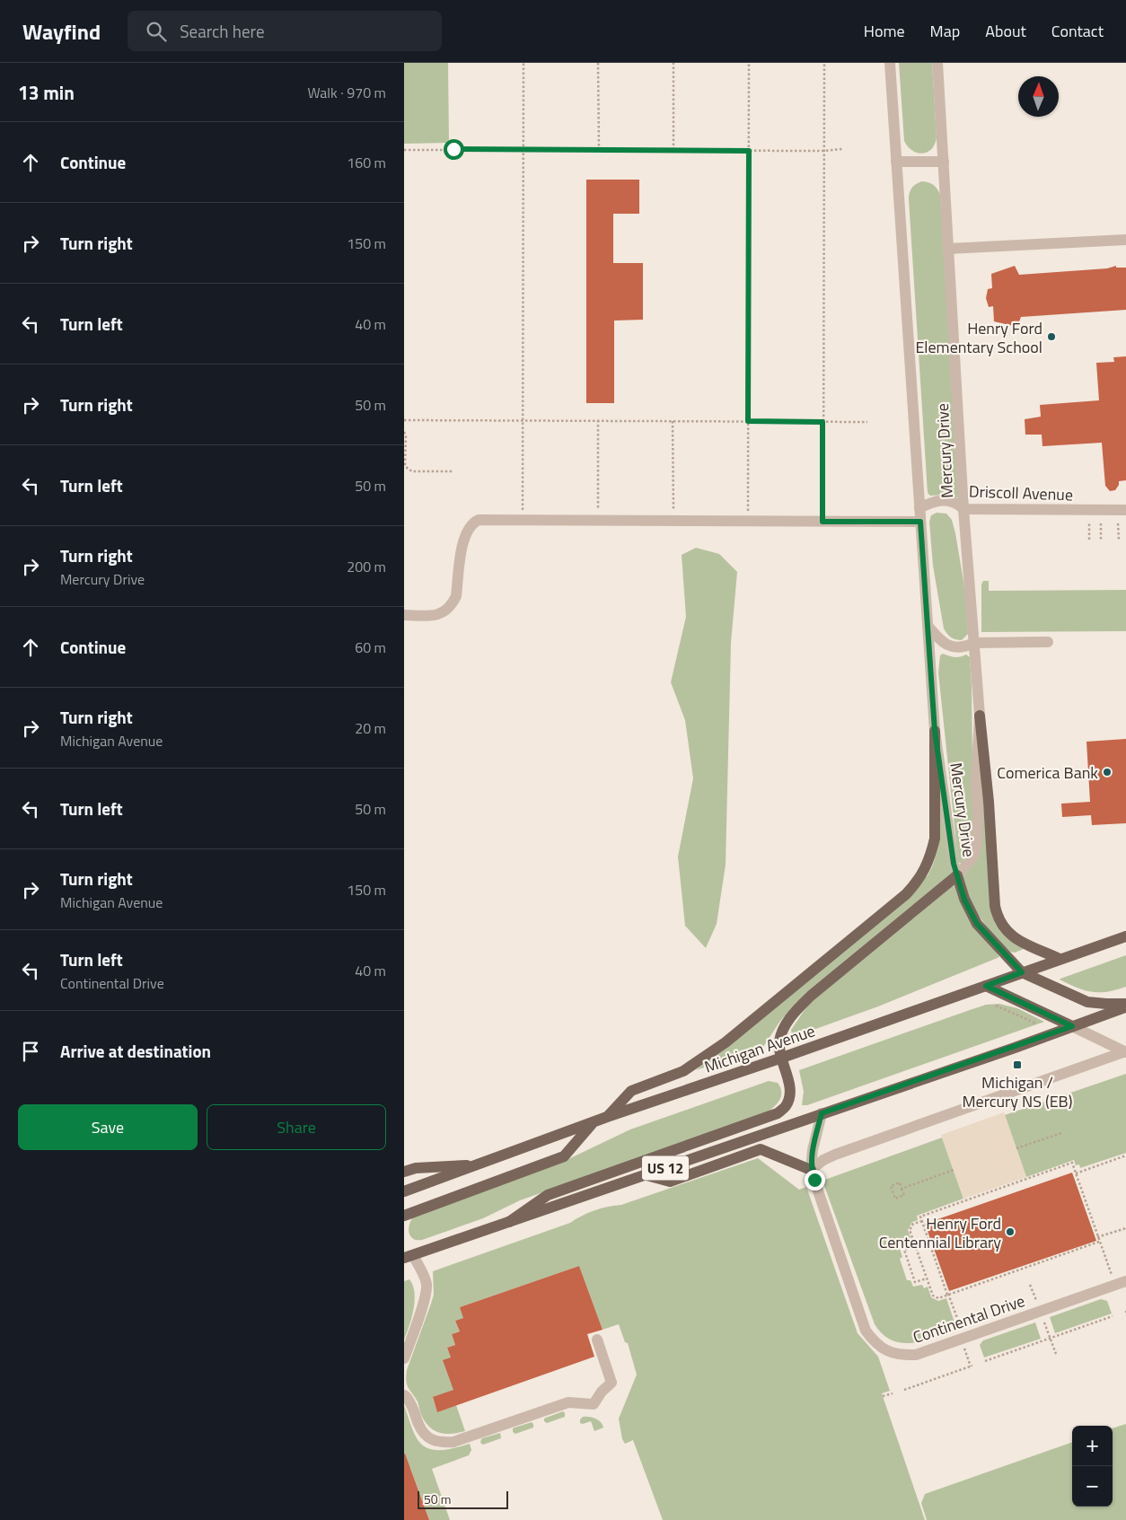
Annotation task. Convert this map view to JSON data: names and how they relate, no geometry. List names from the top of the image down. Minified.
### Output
{"streets":{"main road":["Michigan Avenue","US 12"],"street":["Mercury Drive","Driscoll Avenue","Continental Drive"]},"crossings":[["Mercury Drive","Driscoll Avenue"],["US 12","Continental Drive"]],"places":{"other":["Henry Ford Elementary School","Comerica Bank","Henry Ford Centennial Library"],"transit":["Michigan / Mercury NS (EB)"]},"scale_bar":"50 m","north":"top","page":{"header":"Wayfind","search":"Search here","nav":["Home","Map","About","Contact"],"heading":["13 min","Walk · 970 m"],"list":[["Continue","160 m"],["Turn right","150 m"],["Turn left","40 m"],["Turn right","50 m"],["Turn left","50 m"],["Turn right","Mercury Drive","200 m"],["Continue","60 m"],["Turn right","Michigan Avenue","20 m"],["Turn left","50 m"],["Turn right","Michigan Avenue","150 m"],["Turn left","Continental Drive","40 m"],"Arrive at destination"],"buttons":["Save","Share"],"map_buttons":["+","−"],"scale":"50 m"}}
